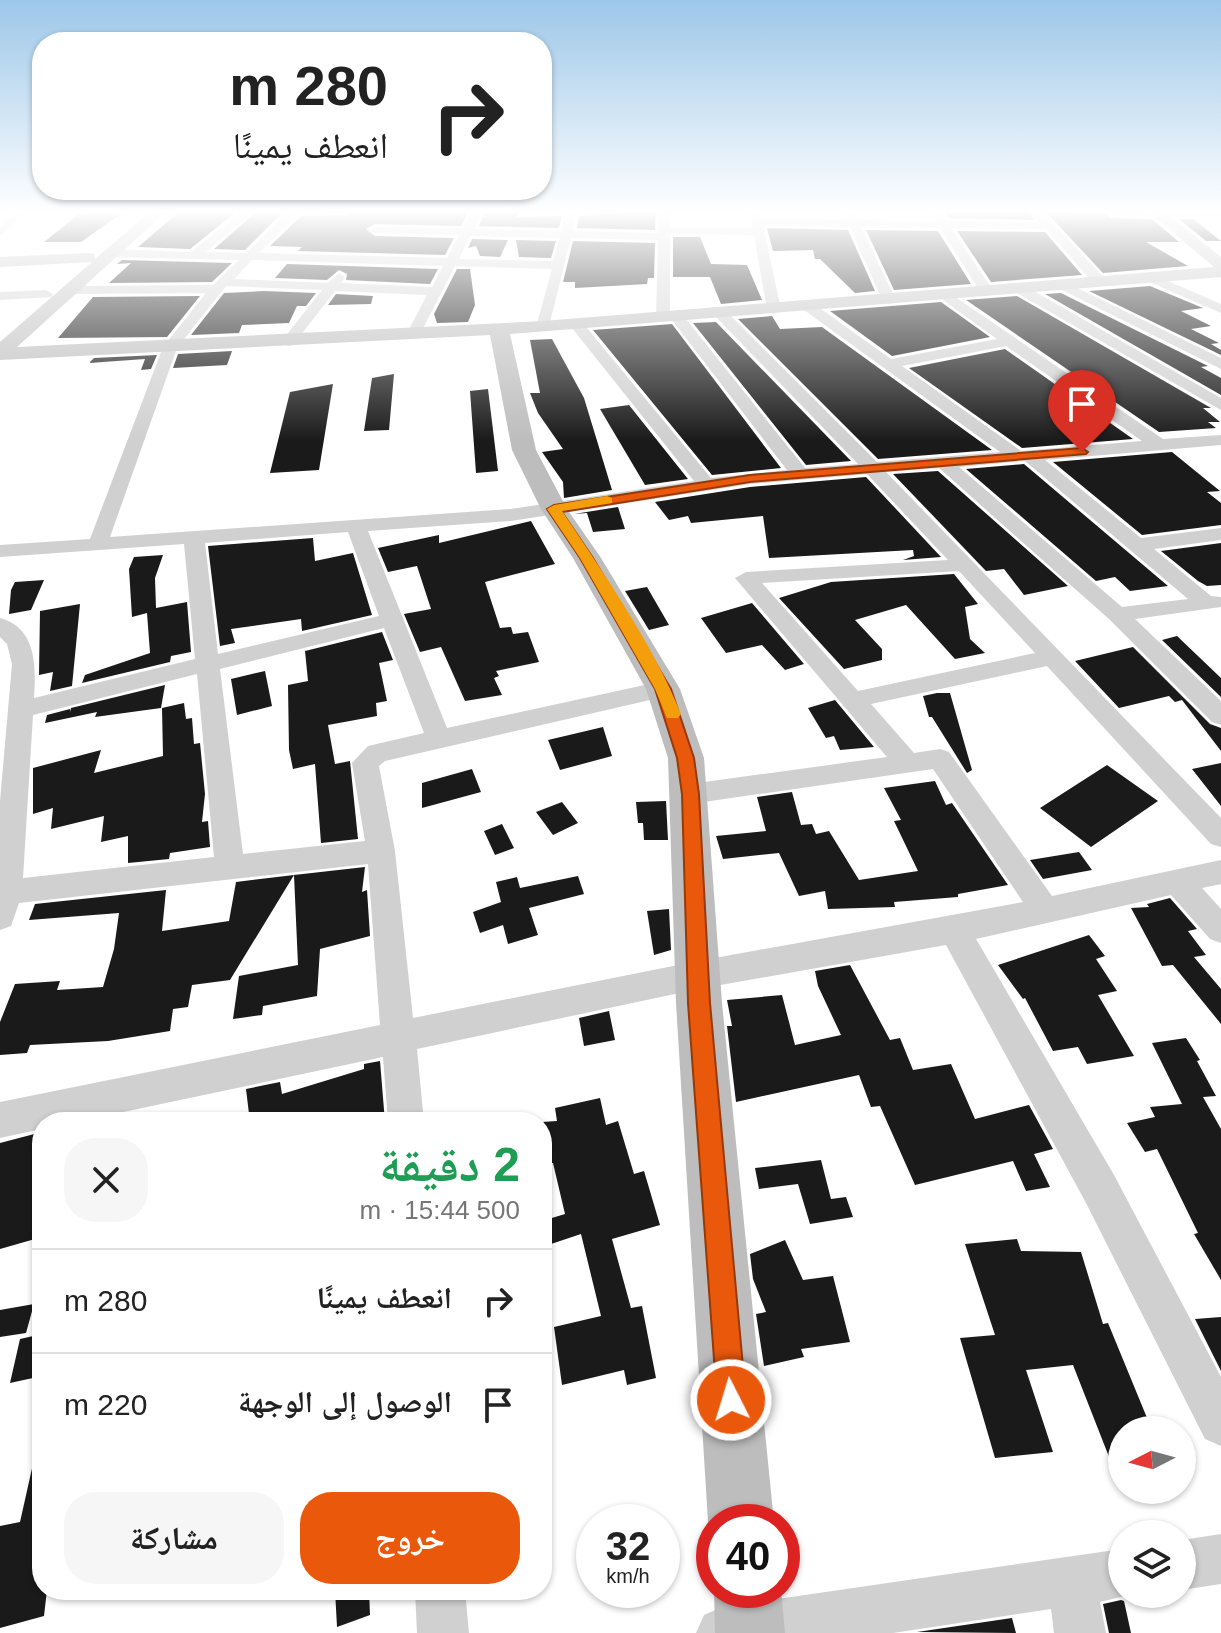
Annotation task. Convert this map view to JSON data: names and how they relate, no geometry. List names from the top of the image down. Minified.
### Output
{"north":"left","page":{"turn":["280 m","انعطف يمينًا"],"heading":["2 دقيقة","500 m · 15:44"],"list":[{"name":"انعطف يمينًا","value":"280 m"},{"name":"الوصول إلى الوجهة","value":"220 m"}],"buttons":["خروج","مشاركة"],"speed":"32 km/h","limit":"40"}}
